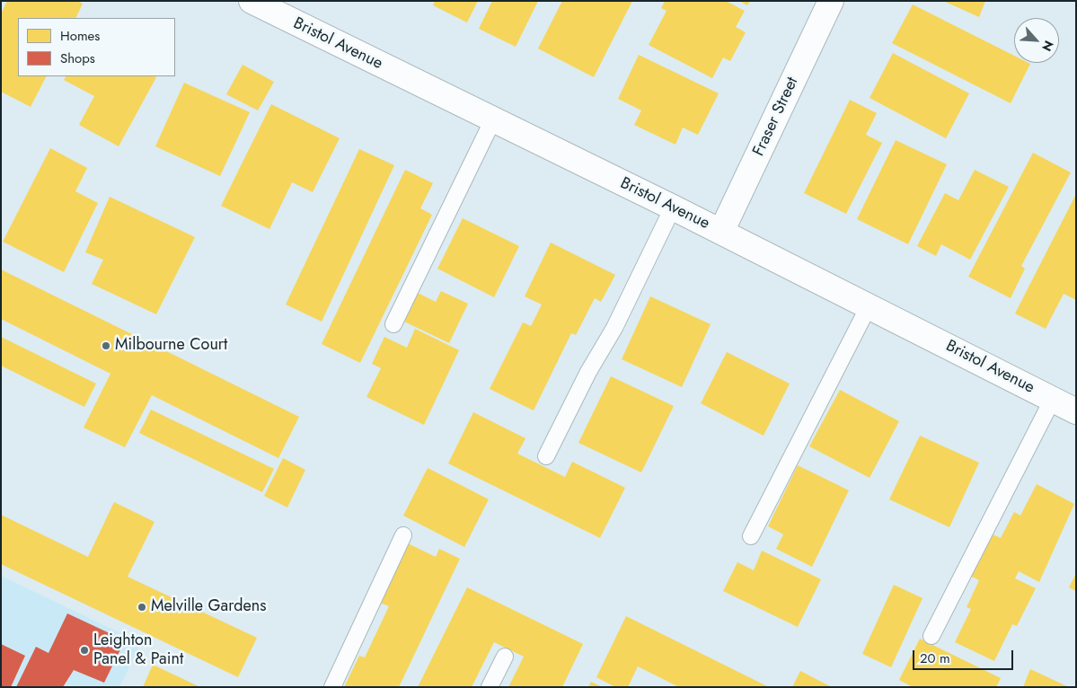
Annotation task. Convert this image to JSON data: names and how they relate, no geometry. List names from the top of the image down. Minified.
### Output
{"streets":{"street":["Bristol Avenue","Fraser Street"]},"crossings":[["Bristol Avenue","Fraser Street"]],"places":["Milbourne Court","Melville Gardens","Leighton Panel & Paint"],"legend":["Homes","Shops"],"scale_bar":"20 m","north":"bottom right"}
